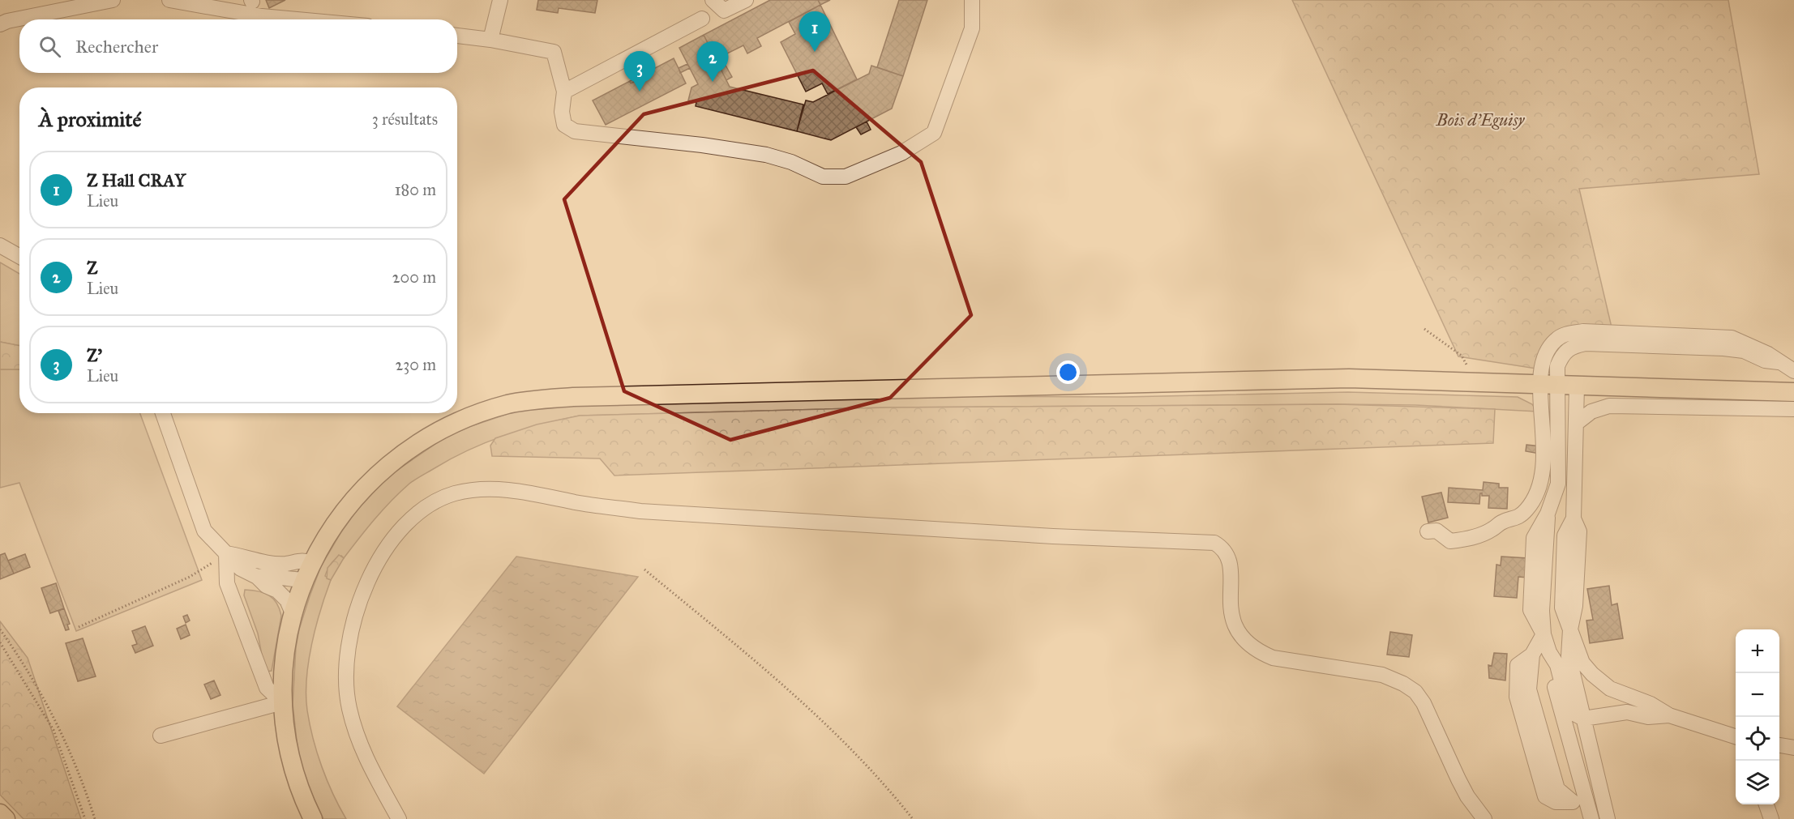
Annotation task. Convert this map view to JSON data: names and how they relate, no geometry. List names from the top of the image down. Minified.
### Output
{"parks":["Bois d'Eguisy"],"page":{"pins":["1","2","3"],"search":"Rechercher","heading":["À proximité","3 résultats"],"list":[{"mark":"1","name":"Z Hall CRAY","note":"Lieu","value":"180 m"},{"mark":"2","name":"Z","note":"Lieu","value":"200 m"},{"mark":"3","name":"Z'","note":"Lieu","value":"230 m"}],"map_buttons":["+","−"]}}
